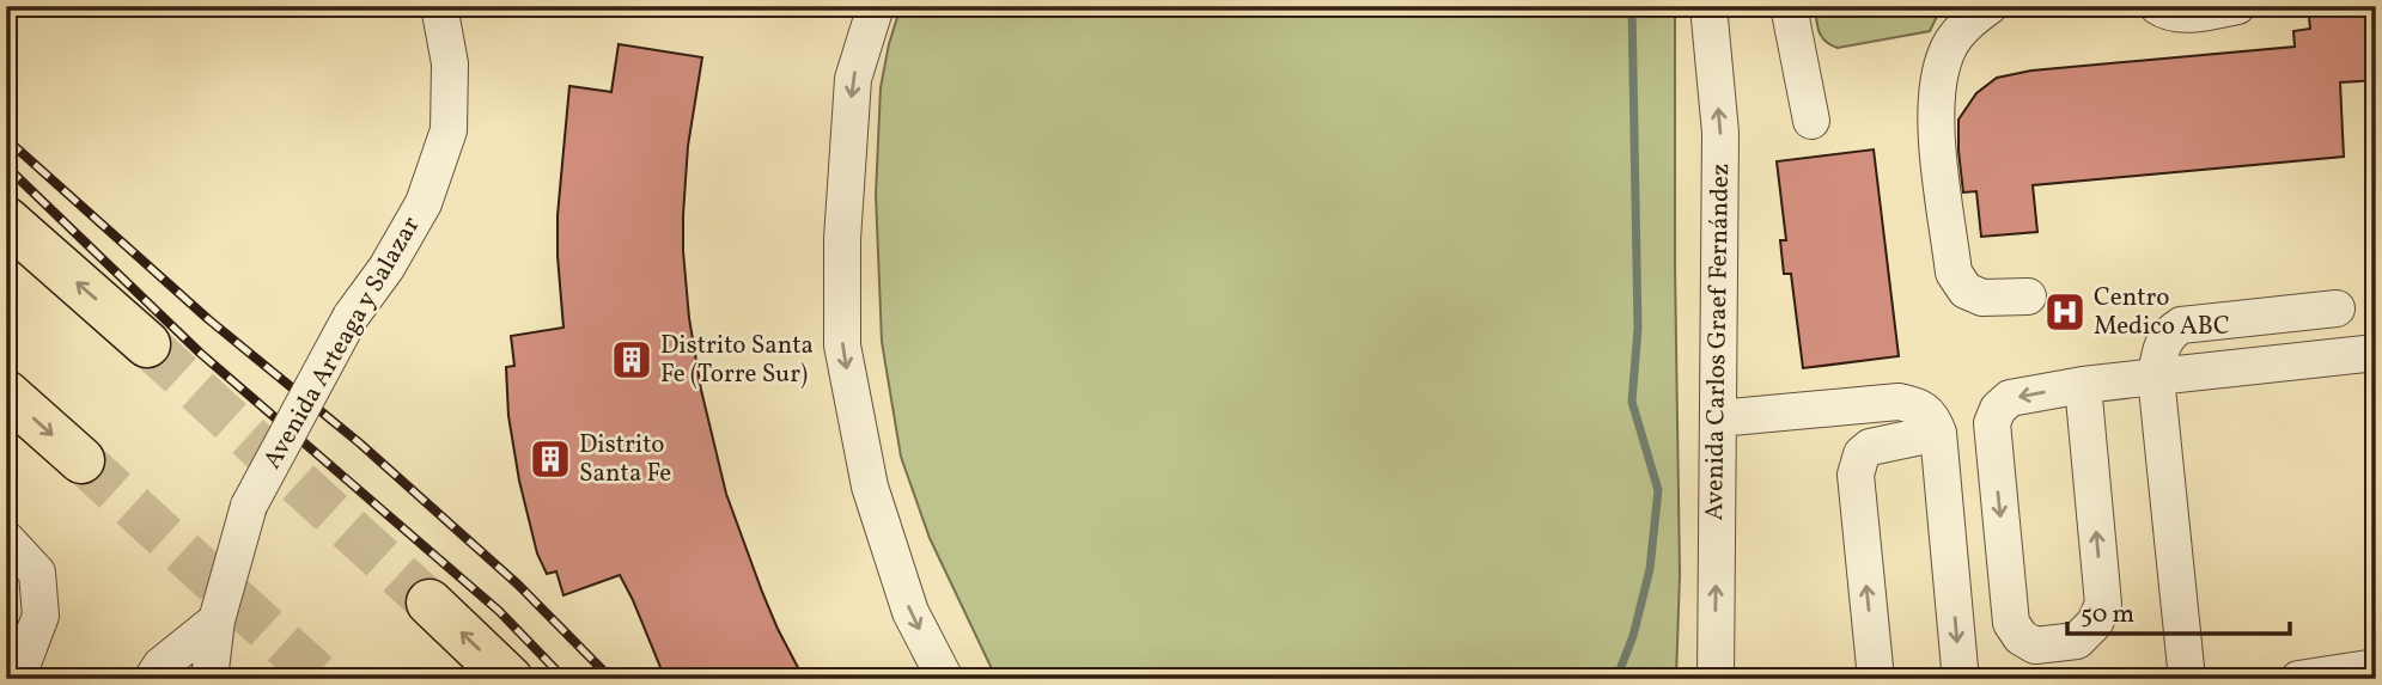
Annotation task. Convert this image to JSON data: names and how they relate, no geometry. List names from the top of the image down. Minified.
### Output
{"streets":{"street":["Avenida Carlos Graef Fernández","Avenida Arteaga y Salazar"]},"places":{"hospital":["Centro Medico ABC"],"building":["Distrito Santa Fe (Torre Sur)","Distrito Santa Fe"]},"scale_bar":"50 m"}
